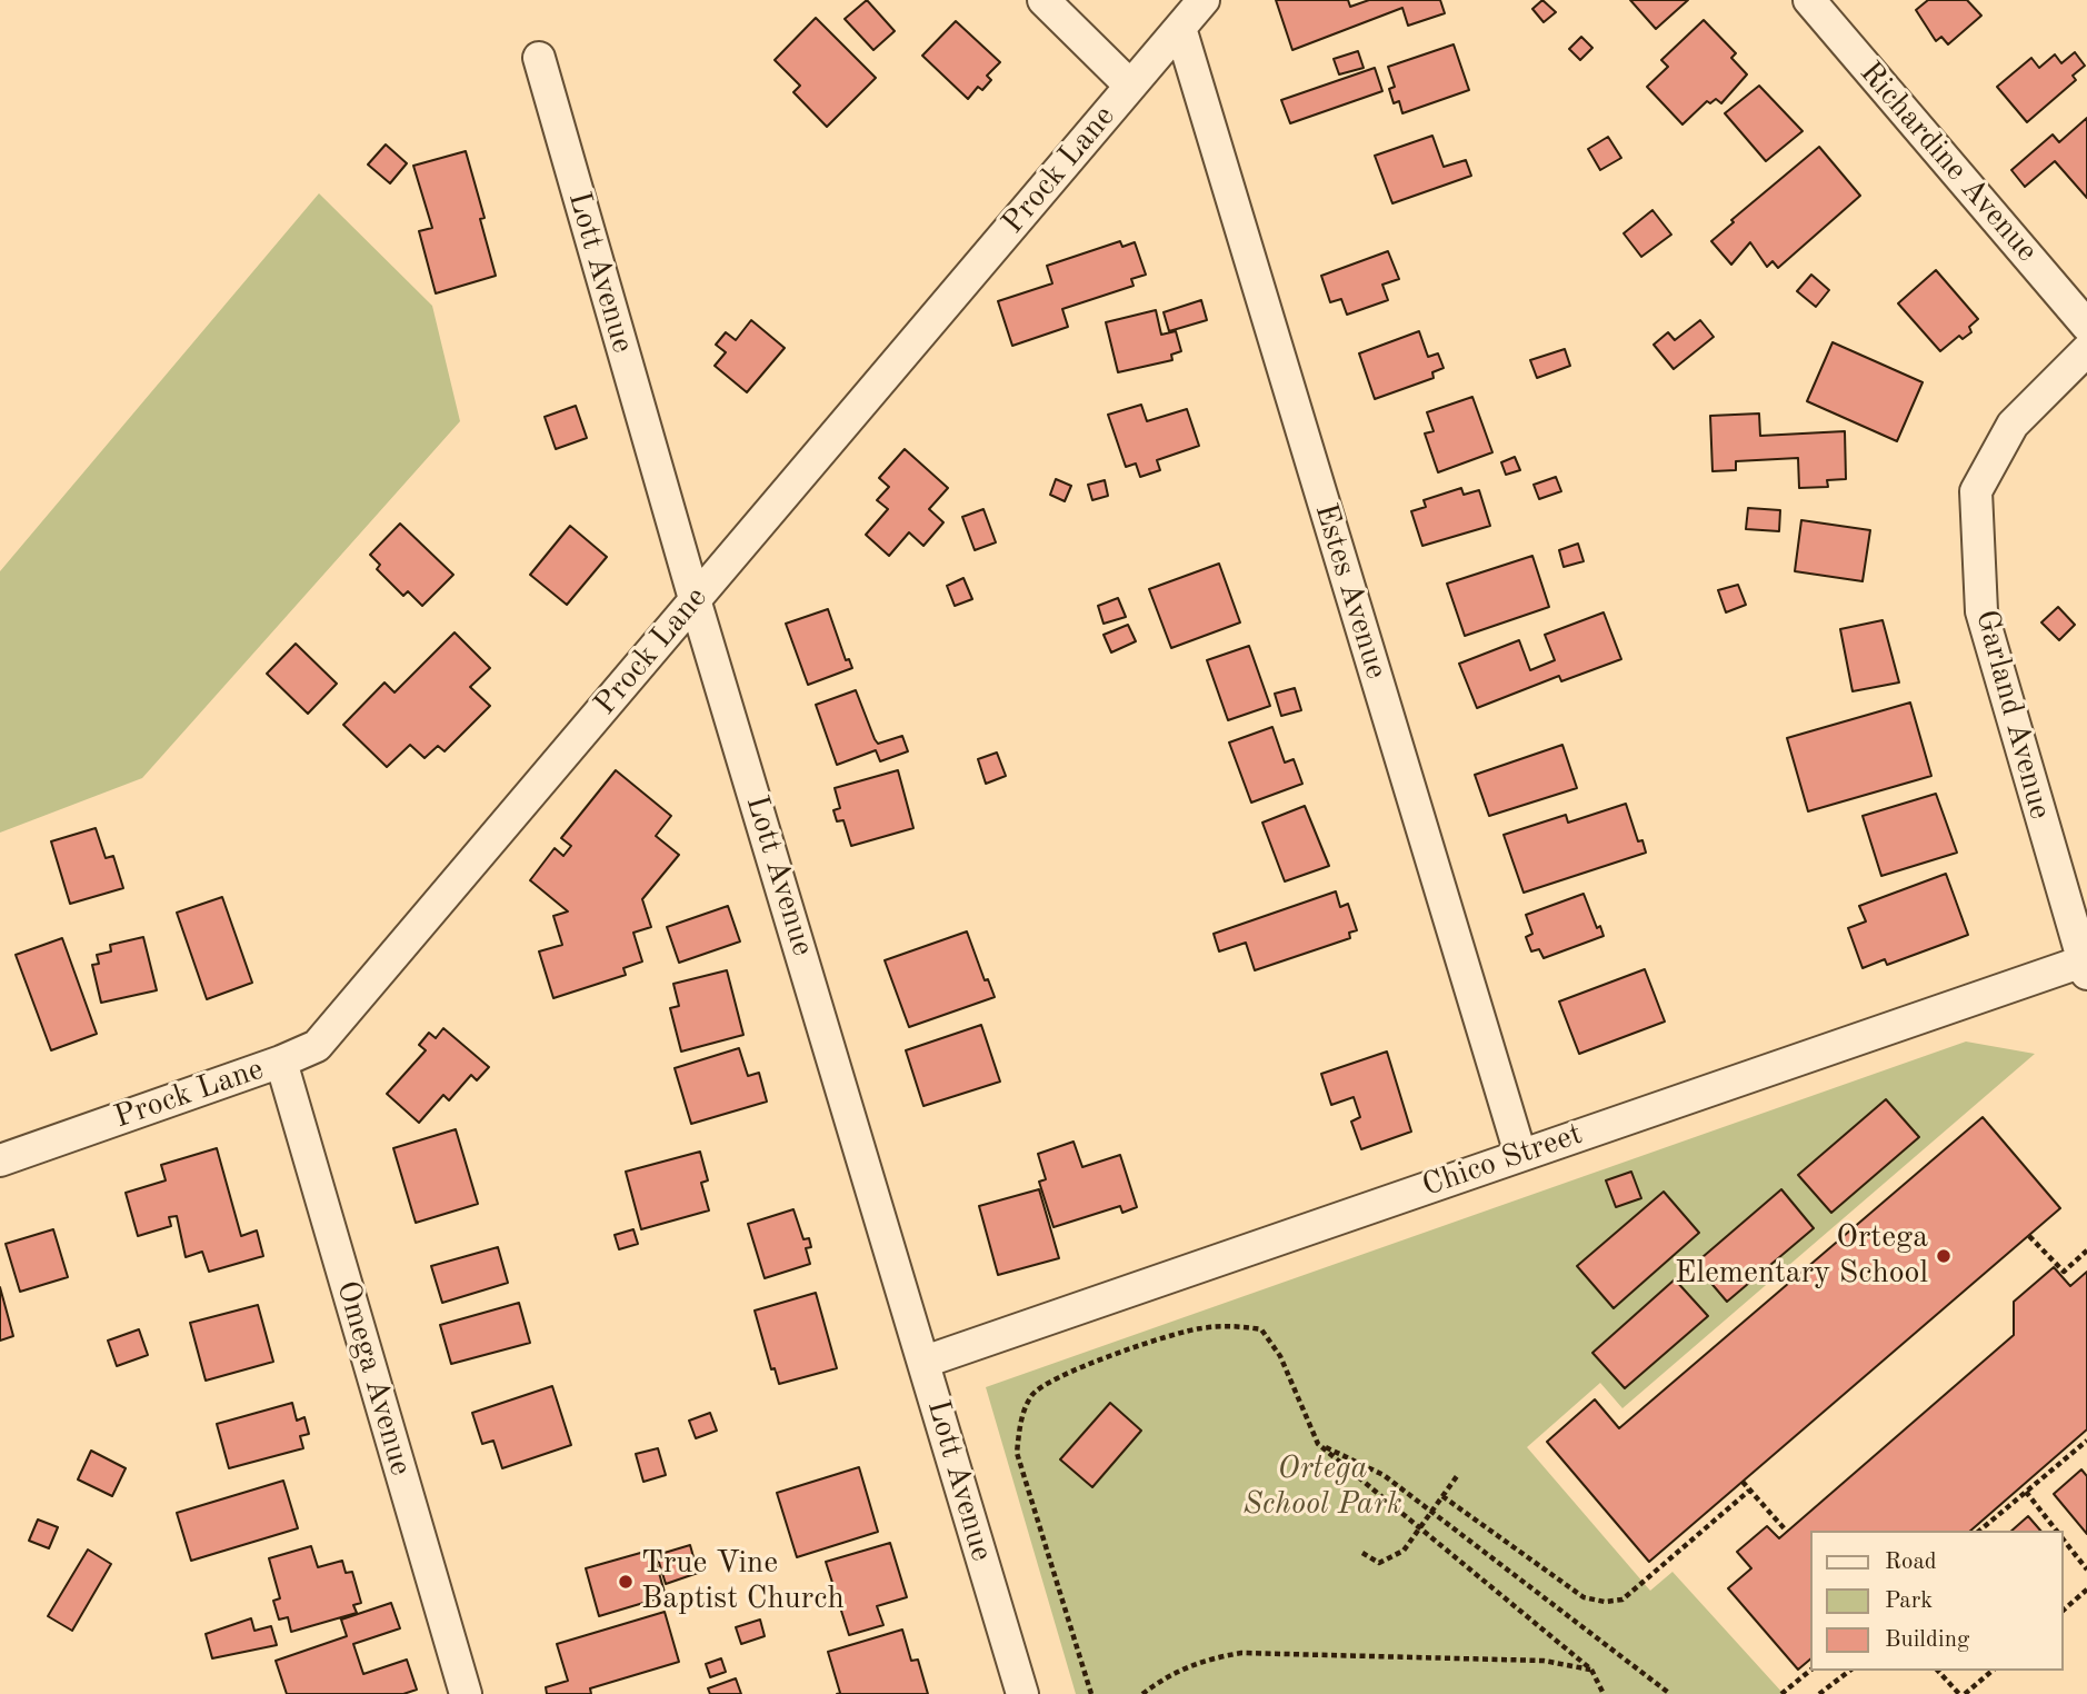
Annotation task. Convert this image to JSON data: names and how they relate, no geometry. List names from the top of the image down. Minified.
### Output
{"streets":{"street":["Richardine Avenue","Prock Lane","Lott Avenue","Estes Avenue","Garland Avenue","Chico Street","Omega Avenue"]},"crossings":[["Prock Lane","Lott Avenue"],["Prock Lane","Estes Avenue"],["Prock Lane","Omega Avenue"],["Lott Avenue","Chico Street"],["Estes Avenue","Chico Street"],["Garland Avenue","Chico Street"]],"parks":["Ortega School Park"],"places":["Ortega Elementary School","True Vine Baptist Church"],"legend":["Road","Park","Building"]}
